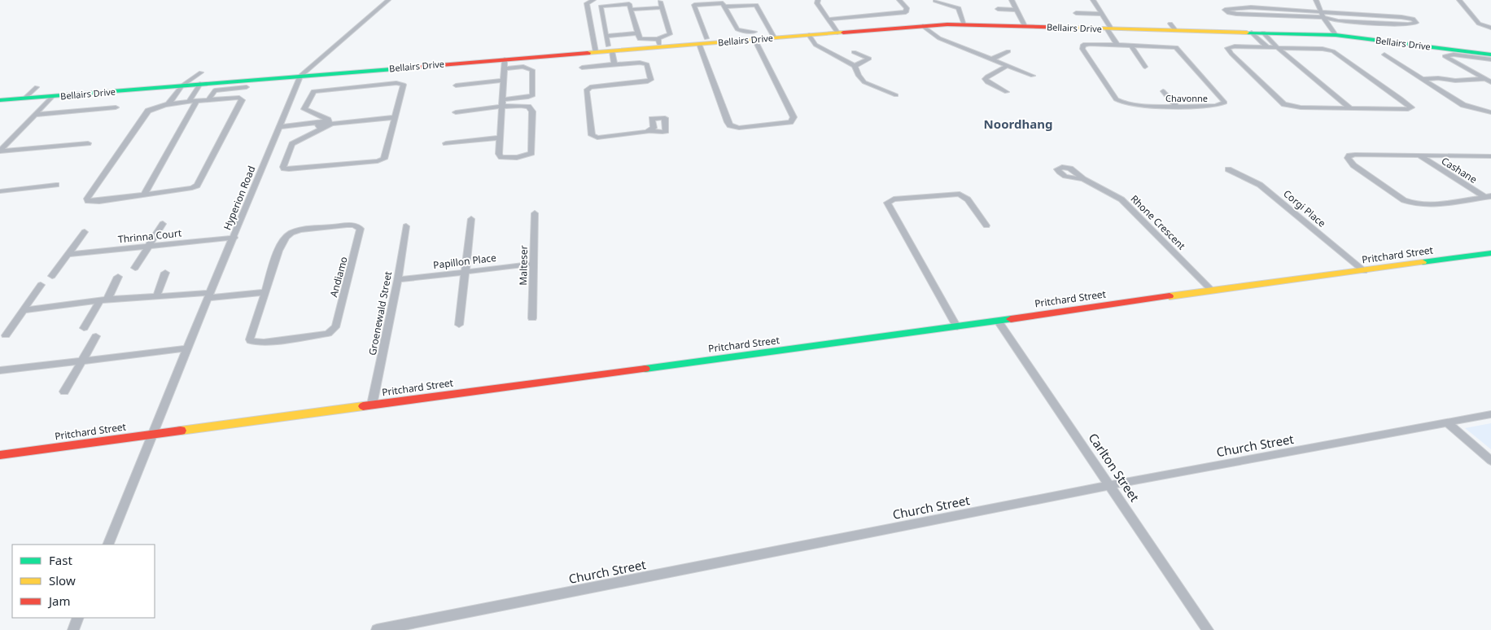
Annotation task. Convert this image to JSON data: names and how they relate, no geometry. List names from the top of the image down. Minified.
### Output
{"streets":{"street":["Bellairs Drive","Chavonne","Cashane","Hyperion Road","Corgi Place","Rhone Crescent","Thrinna Court","Pritchard Street","Papillon Place","Malteser","Andiamo","Groenewald Street","Church Street","Carlton Street"]},"crossings":[["Bellairs Drive","Hyperion Road"],["Hyperion Road","Thrinna Court"],["Hyperion Road","Pritchard Street"],["Corgi Place","Pritchard Street"],["Rhone Crescent","Pritchard Street"],["Pritchard Street","Groenewald Street"],["Pritchard Street","Carlton Street"],["Papillon Place","Malteser"],["Papillon Place","Groenewald Street"],["Church Street","Carlton Street"]],"districts":["Noordhang"],"legend":["Fast","Slow","Jam"]}
